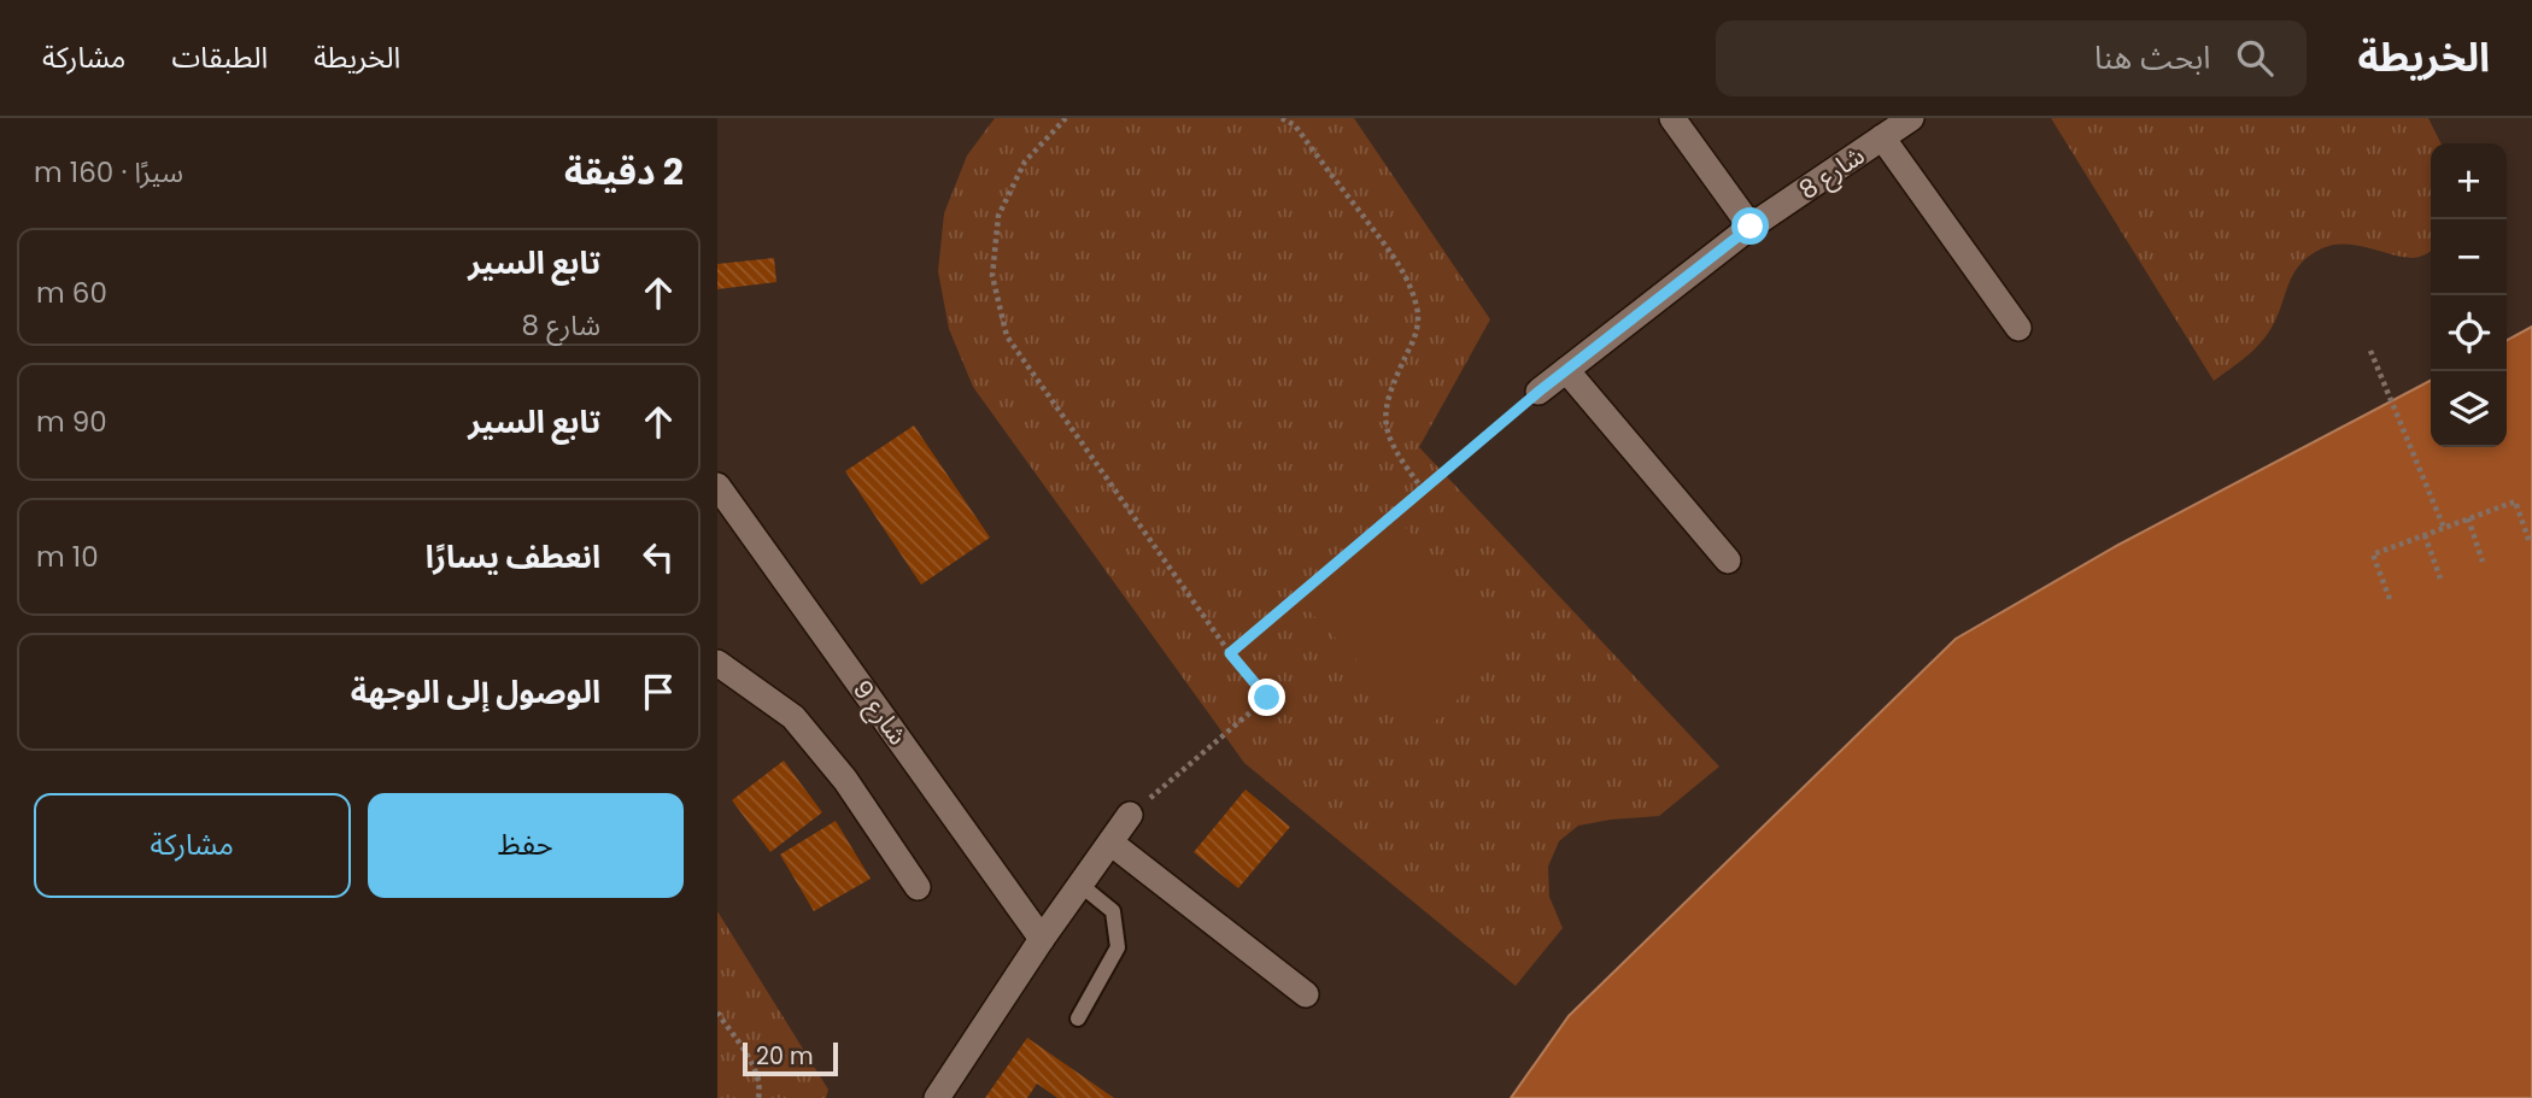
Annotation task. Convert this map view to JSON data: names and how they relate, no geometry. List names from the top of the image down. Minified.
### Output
{"streets":{"street":["شارع 8","شارع 9"]},"scale_bar":"20 m","page":{"header":"الخريطة","search":"ابحث هنا","nav":["الخريطة","الطبقات","مشاركة"],"heading":["2 دقيقة","سيرًا · 160 m"],"map_buttons":["+","−"],"list":[["تابع السير","شارع 8","60 m"],["تابع السير","90 m"],["انعطف يسارًا","10 m"],"الوصول إلى الوجهة"],"buttons":["حفظ","مشاركة"],"scale":"20 m"}}
